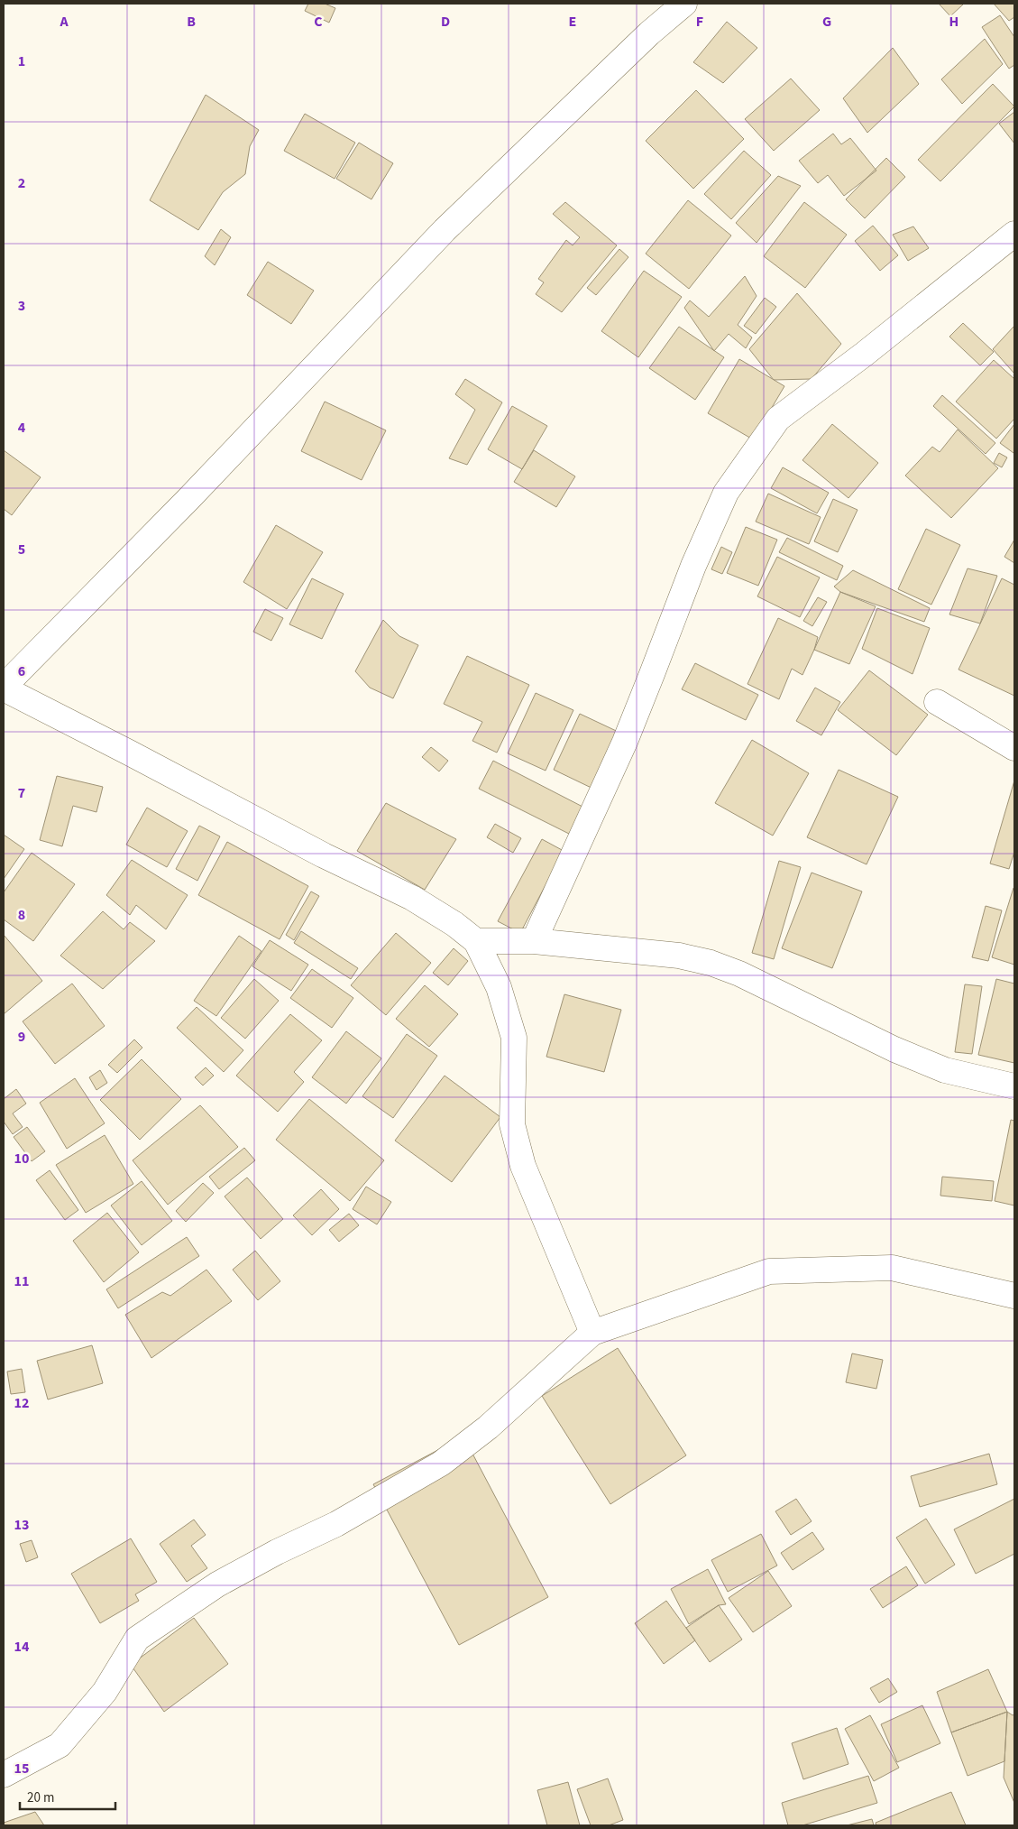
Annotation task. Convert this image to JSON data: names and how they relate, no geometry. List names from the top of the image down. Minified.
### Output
{"scale_bar":"20 m","grid":{"columns":["A","B","C","D","E","F","G","H"],"rows":["1","2","3","4","5","6","7","8","9","10","11","12","13","14","15"]}}
